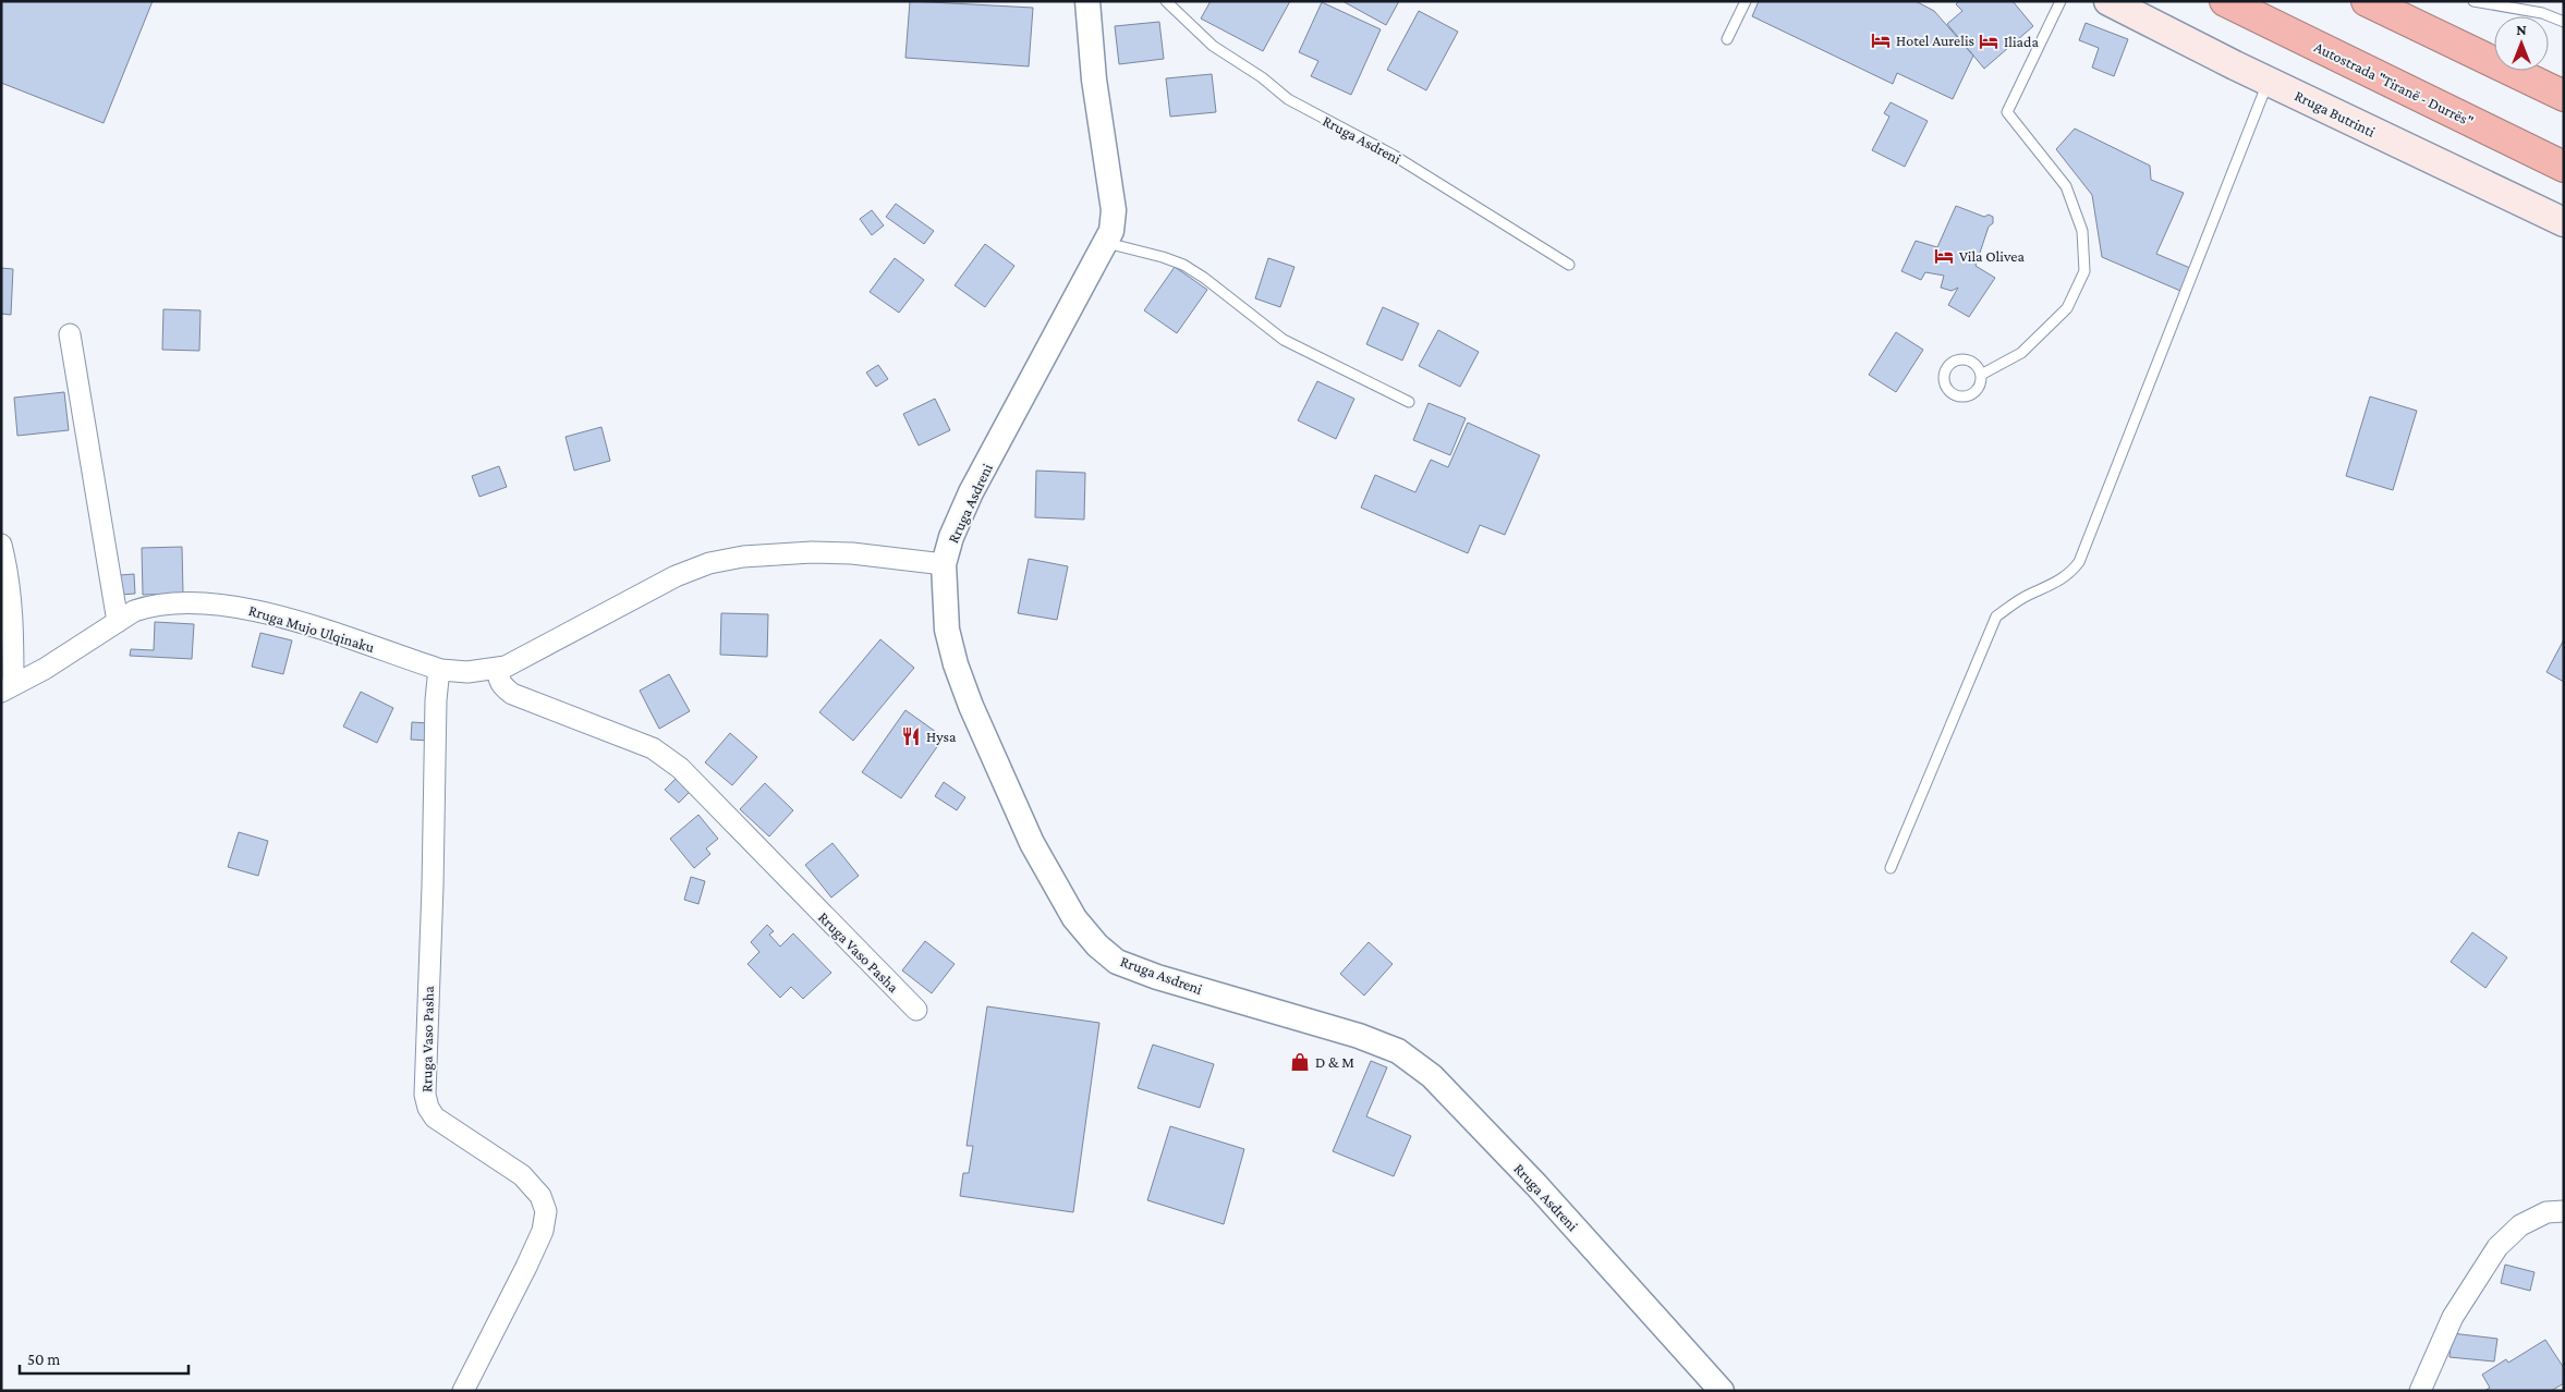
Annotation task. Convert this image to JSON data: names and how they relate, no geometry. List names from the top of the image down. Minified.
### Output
{"streets":{"highway":["Autostrada \"Tiranë - Durrës\""],"main road":["Rruga Butrinti"],"street":["Rruga Asdreni","Rruga Mujo Ulqinaku","Rruga Vaso Pasha"]},"crossings":[["Rruga Mujo Ulqinaku","Rruga Vaso Pasha"]],"places":{"hotel":["Hotel Aurelis","Iliada","Vila Olivea"],"restaurant":["Hysa"],"shop":["D & M"]},"scale_bar":"50 m","north":"top"}
